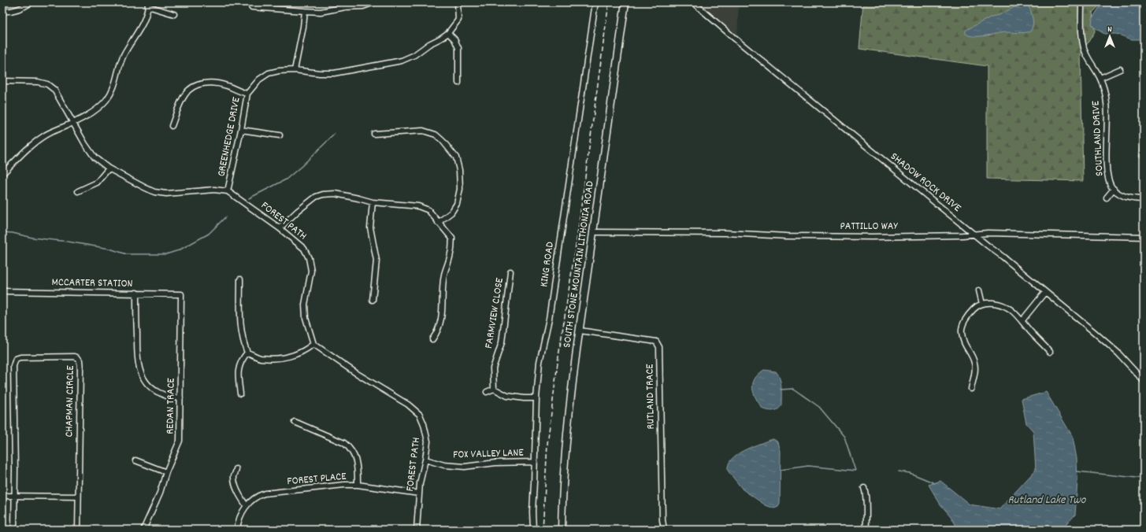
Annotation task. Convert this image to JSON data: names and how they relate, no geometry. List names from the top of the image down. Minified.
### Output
{"streets":{"main road":["SOUTH STONE MOUNTAIN LITHONIA ROAD"],"street":["GREENHEDGE DRIVE","SOUTHLAND DRIVE","SHADOW ROCK DRIVE","FOREST PATH","PATTILLO WAY","KING ROAD","MCCARTER STATION","FARMVIEW CLOSE","RUTLAND TRACE","CHAPMAN CIRCLE","REDAN TRACE","FOX VALLEY LANE","FOREST PLACE"]},"crossings":[["GREENHEDGE DRIVE","FOREST PATH"],["SHADOW ROCK DRIVE","PATTILLO WAY"],["FOREST PATH","FOX VALLEY LANE"],["FOREST PATH","FOREST PLACE"],["PATTILLO WAY","SOUTH STONE MOUNTAIN LITHONIA ROAD"],["KING ROAD","FOX VALLEY LANE"],["SOUTH STONE MOUNTAIN LITHONIA ROAD","RUTLAND TRACE"],["MCCARTER STATION","REDAN TRACE"]],"water":["Rutland Lake Two"],"north":"top"}
